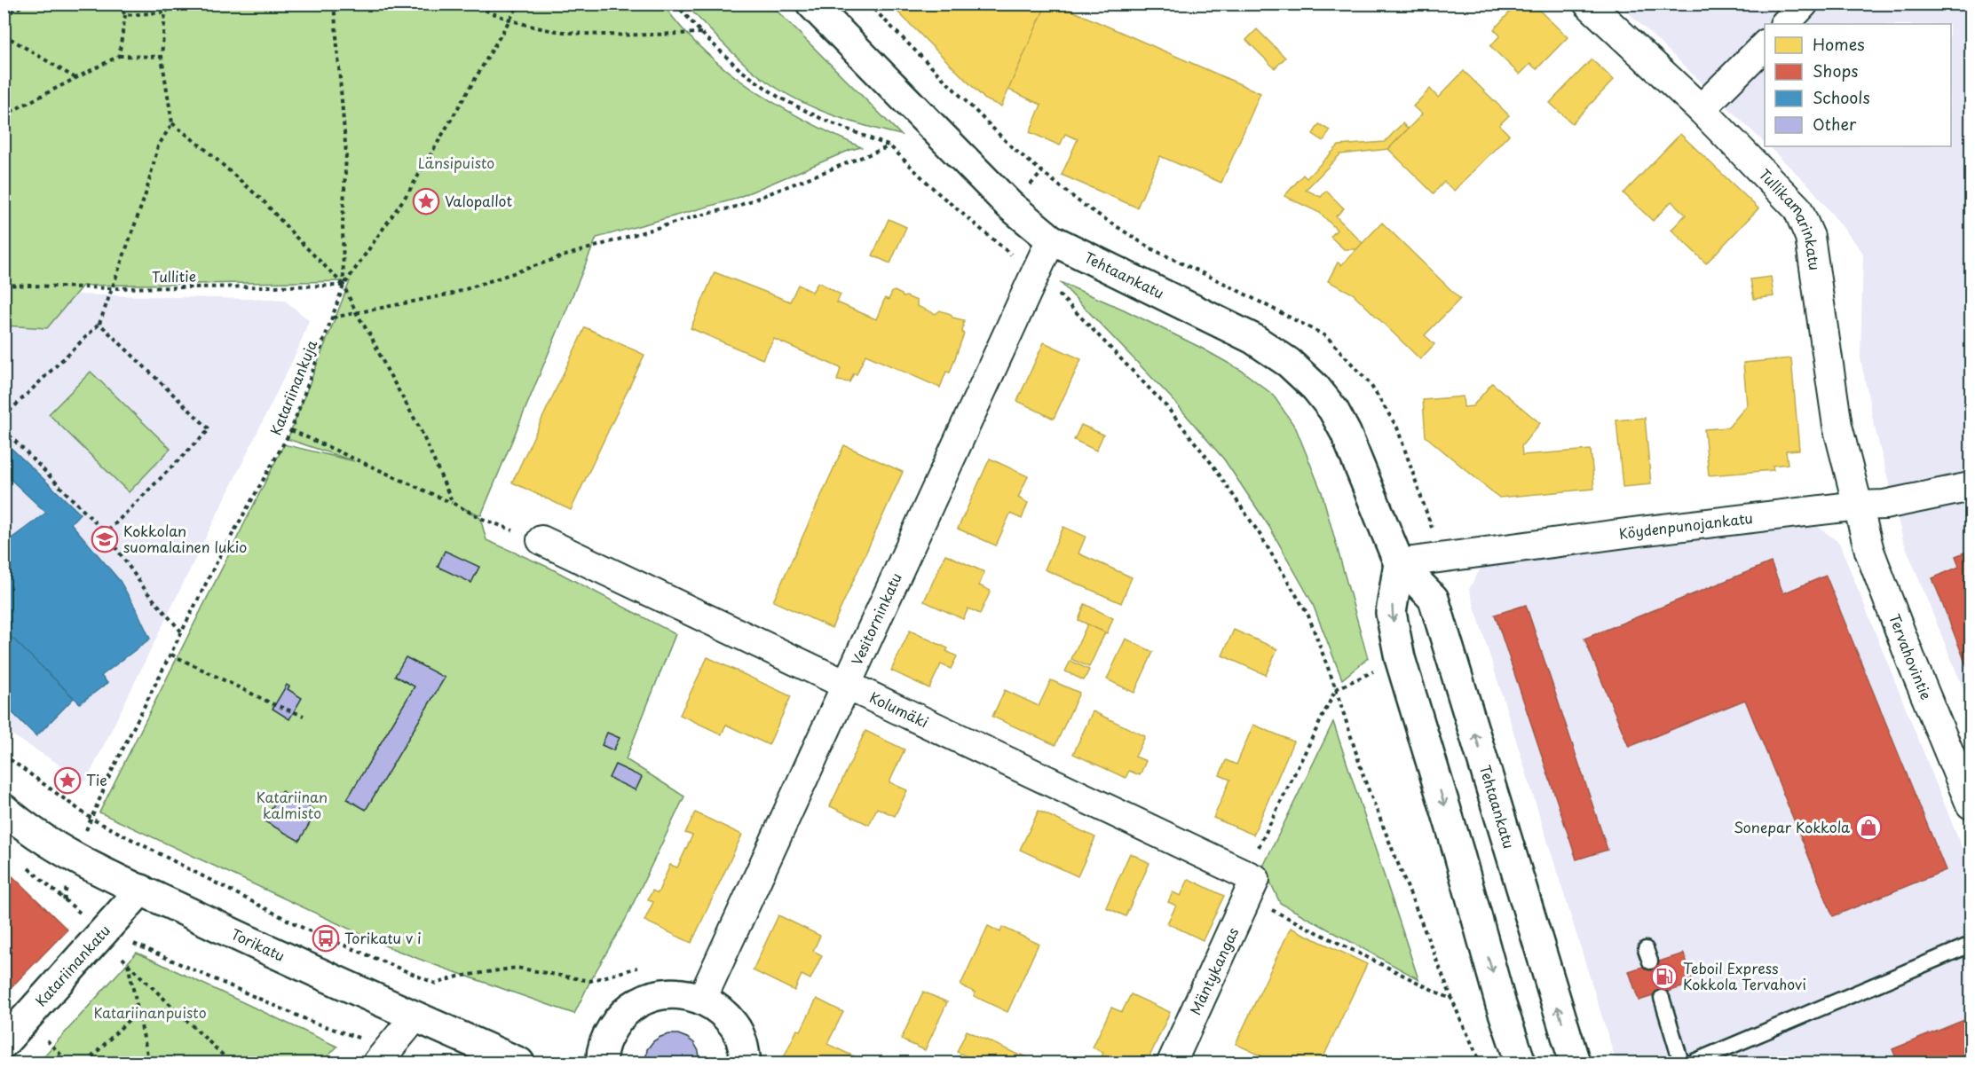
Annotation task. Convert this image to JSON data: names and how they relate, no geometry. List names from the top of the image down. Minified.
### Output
{"streets":{"main road":["Tehtaankatu","Torikatu","Katariinankatu"],"street":["Tullikamarinkatu","Köydenpunojankatu","Vesitorninkatu","Tervahovintie","Kolumäki","Mäntykangas"],"path":["Tullitie","Katariinankuja"]},"crossings":[["Tullikamarinkatu","Köydenpunojankatu"],["Tullikamarinkatu","Tervahovintie"],["Tehtaankatu","Köydenpunojankatu"],["Tehtaankatu","Vesitorninkatu"],["Tullitie","Katariinankuja"],["Köydenpunojankatu","Tervahovintie"],["Vesitorninkatu","Kolumäki"],["Kolumäki","Mäntykangas"],["Torikatu","Katariinankatu"]],"parks":["Länsipuisto","Katariinan kalmisto","Katariinanpuisto"],"places":{"place":["Valopallot","Tie"],"school or university":["Kokkolan suomalainen lukio"],"shop":["Sonepar Kokkola"],"bus stop":["Torikatu v i"],"fuel station":["Teboil Express Kokkola Tervahovi"]},"legend":["Homes","Shops","Schools","Other"]}
